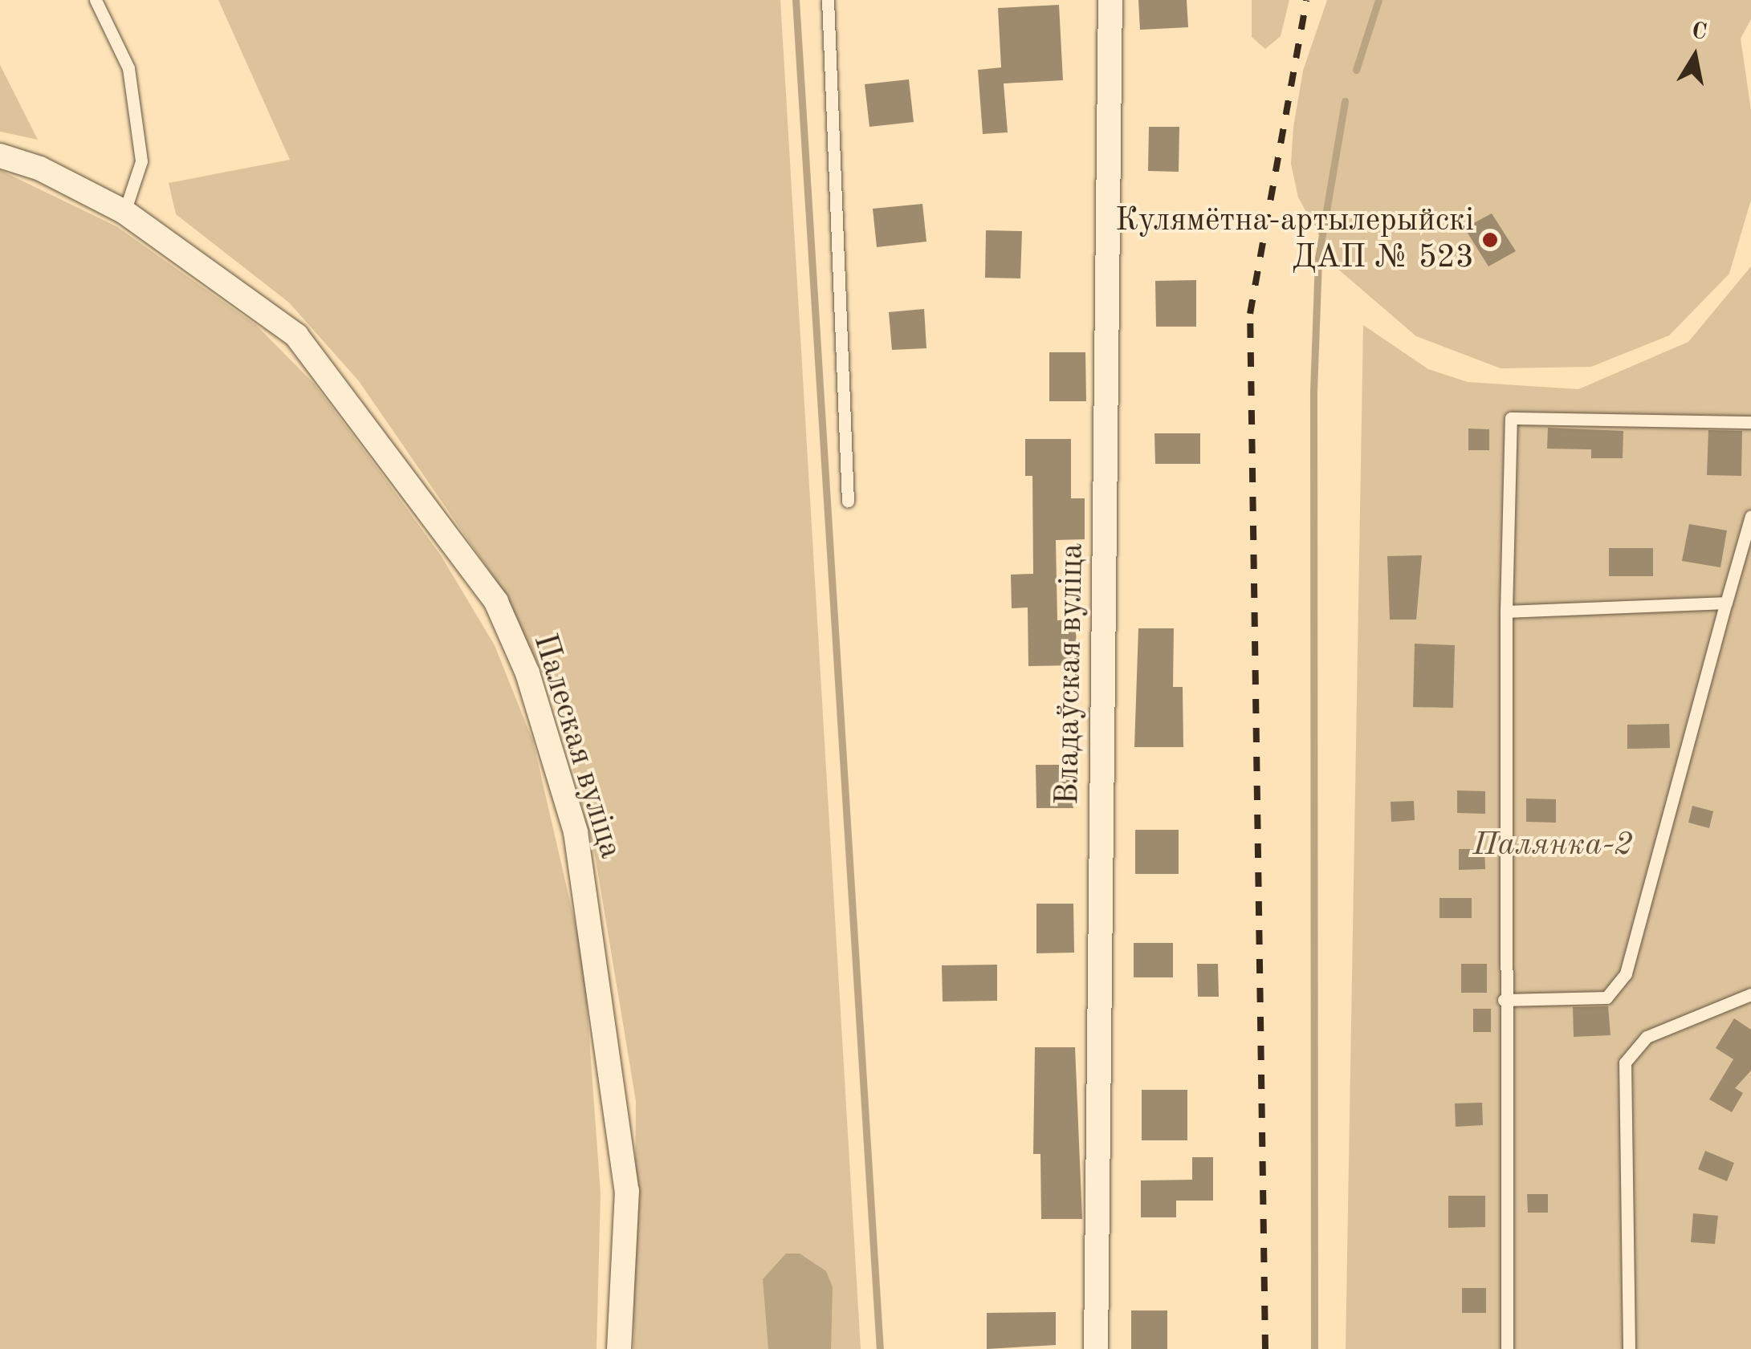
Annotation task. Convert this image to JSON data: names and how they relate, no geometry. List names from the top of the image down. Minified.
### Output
{"streets":{"street":["Владаўская вуліца","Палеская вуліца"]},"parks":["Палянка-2"],"places":["Кулямётна-артылерыйскі ДАП № 523"],"north":"top"}
